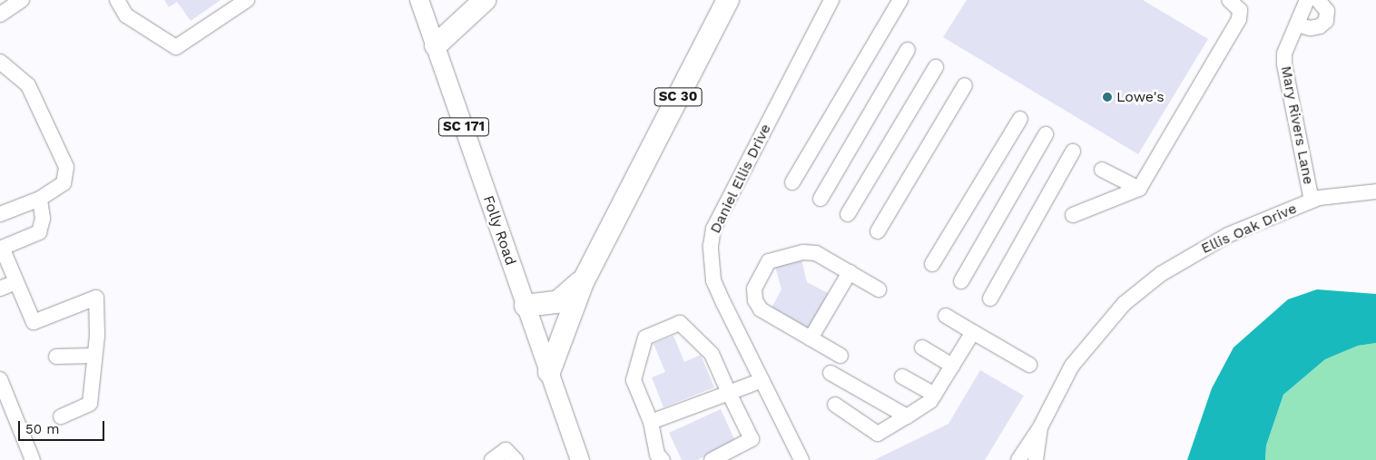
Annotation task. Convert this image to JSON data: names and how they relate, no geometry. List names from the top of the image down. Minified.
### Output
{"streets":{"highway":["SC 30"],"main road":["SC 171","Folly Road"],"street":["Mary Rivers Lane","Daniel Ellis Drive","Ellis Oak Drive"]},"crossings":[["SC 30","Folly Road"],["Mary Rivers Lane","Ellis Oak Drive"]],"places":["Lowe's"],"scale_bar":"50 m"}
